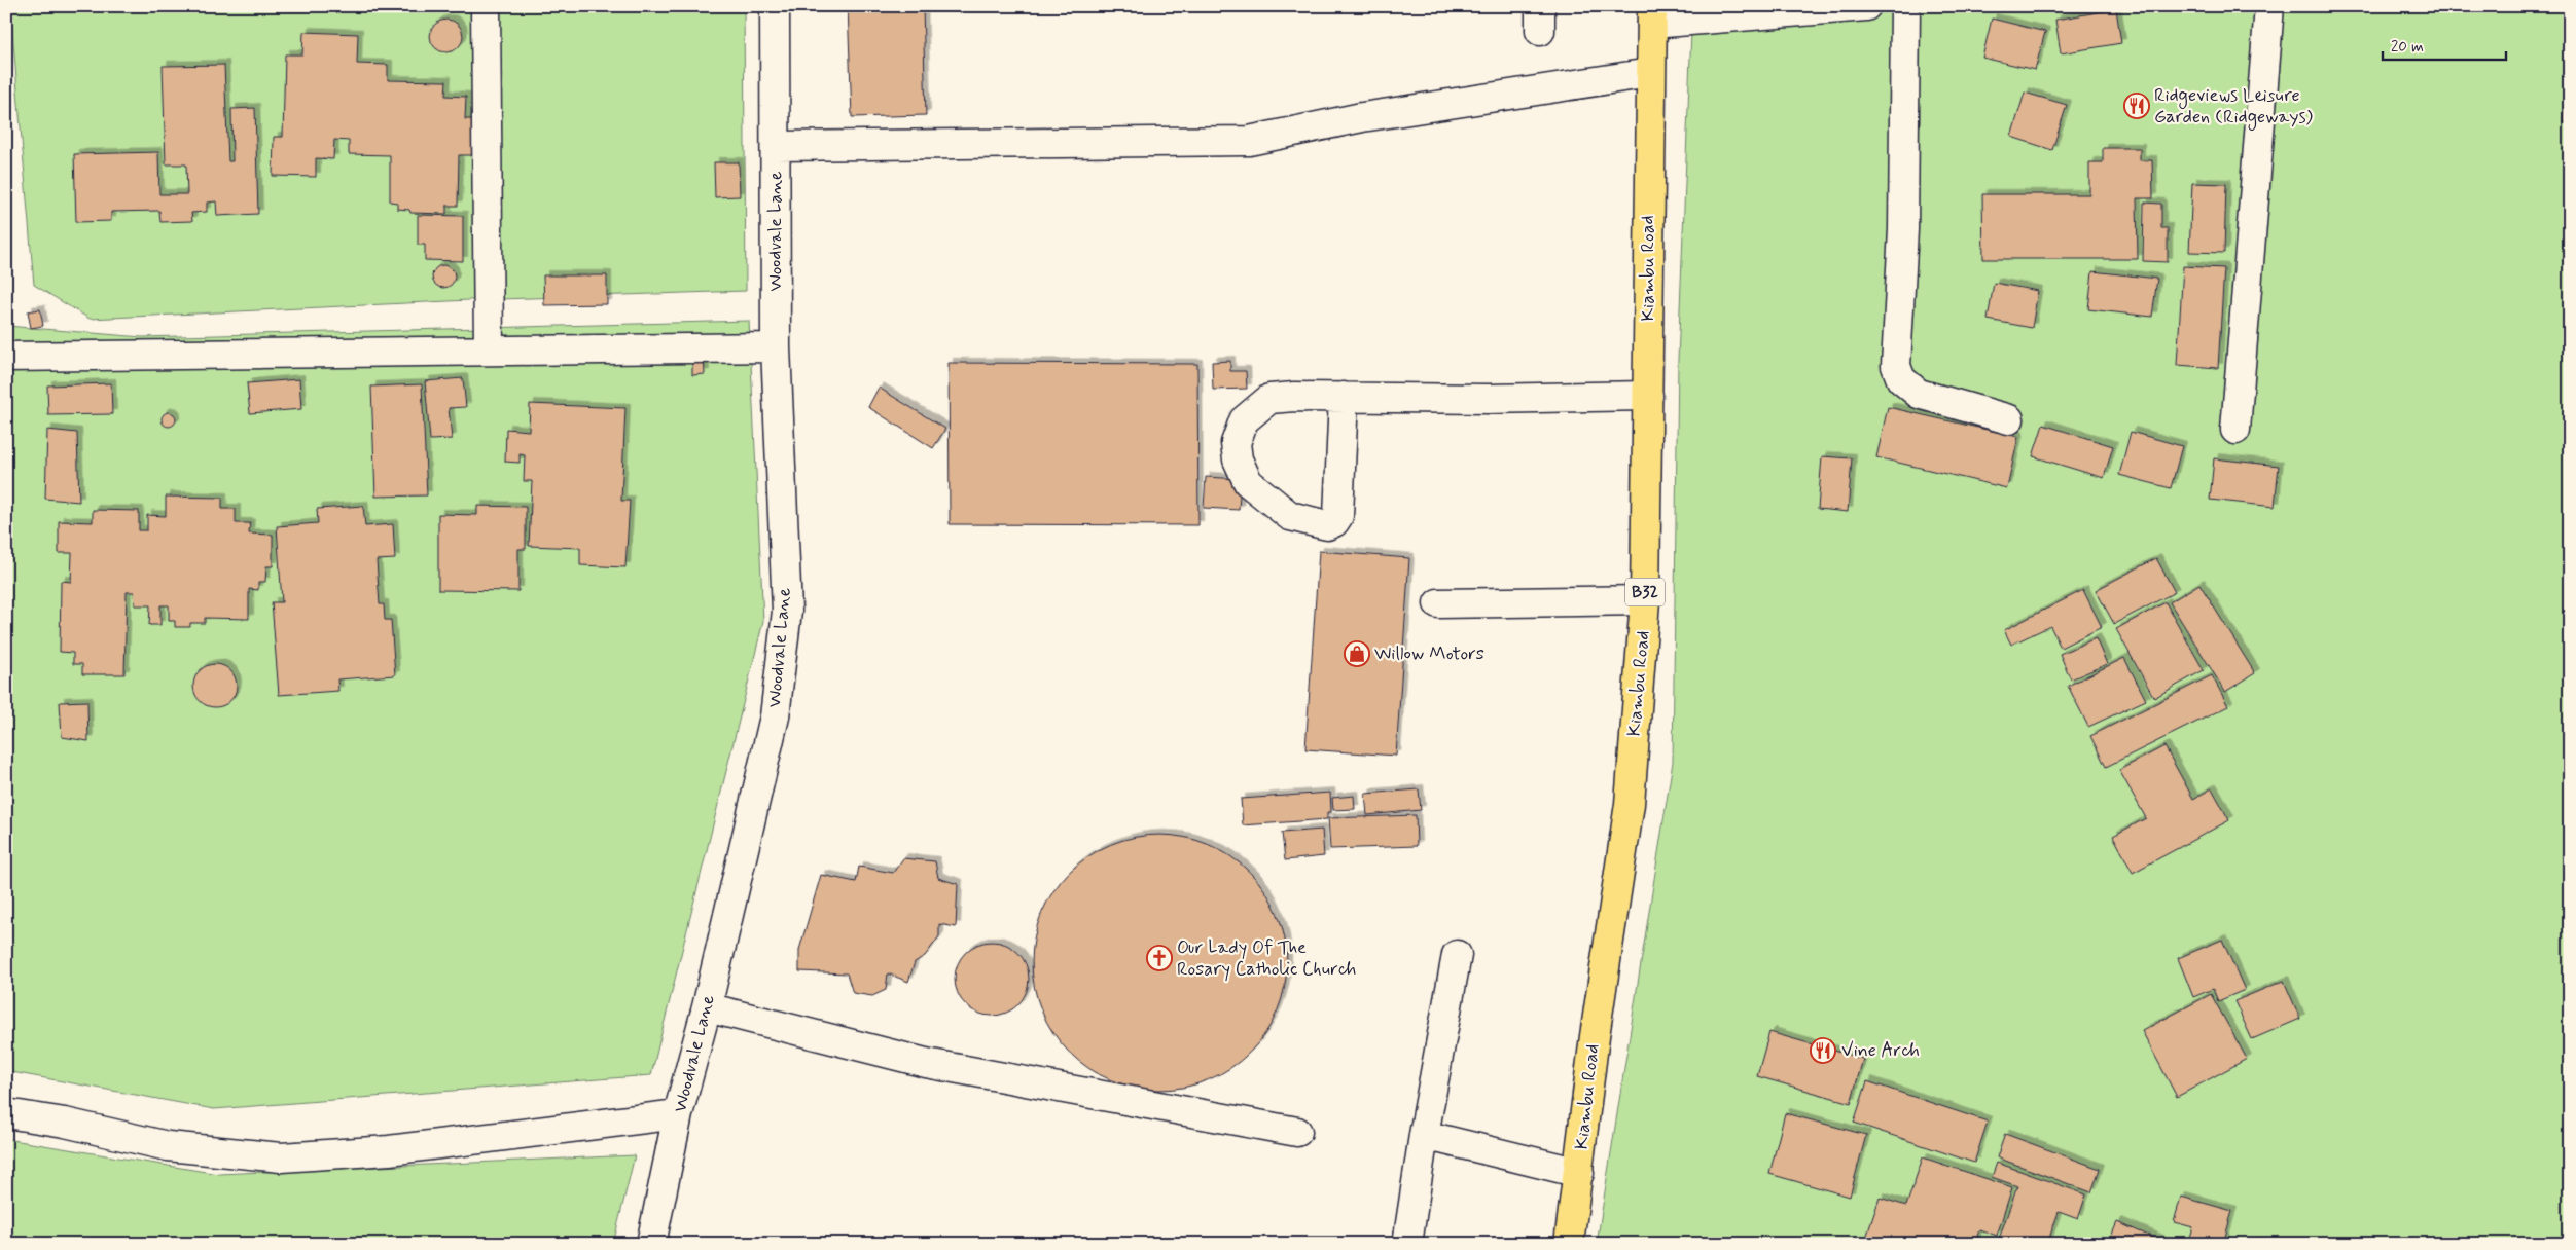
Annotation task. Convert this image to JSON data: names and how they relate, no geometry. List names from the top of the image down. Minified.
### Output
{"streets":{"highway":["Kiambu Road","B32"],"street":["Woodvale Lane"]},"places":{"restaurant":["Ridgeviews Leisure Garden (Ridgeways)","Vine Arch"],"shop":["Willow Motors"],"church":["Our Lady Of The Rosary Catholic Church"]},"scale_bar":"20 m"}
